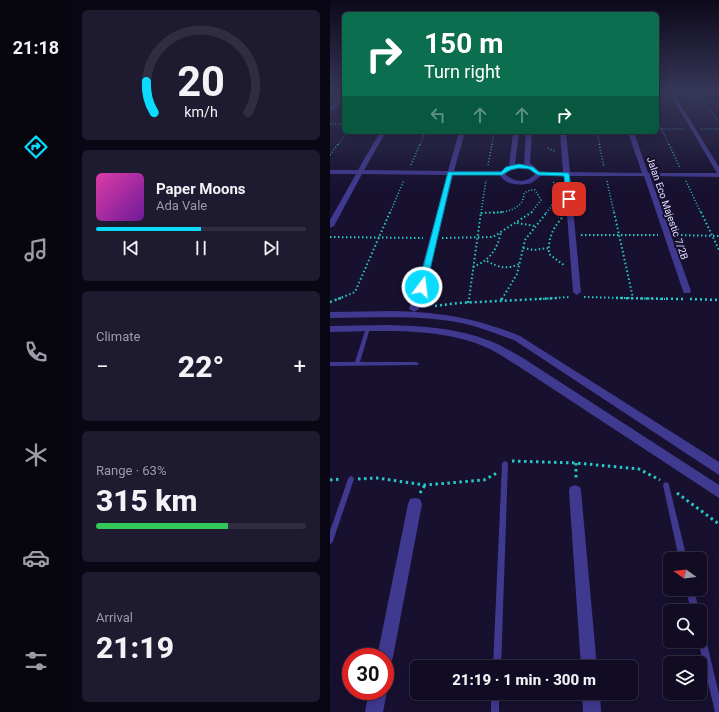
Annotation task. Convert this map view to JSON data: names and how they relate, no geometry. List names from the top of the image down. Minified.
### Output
{"streets":{"street":["Jalan Eco Majestic 7/2B"]},"north":"left","page":{"tabs":"21:18","turn":["150 m","Turn right"],"song":["Paper Moons","Ada Vale"],"tile":["Climate",["Range · 63%","315 km"],["Arrival","21:19"]],"heat":["−","22°","+"],"limit":"30","trip":"21:19 · 1 min · 300 m","gauge":["20","km/h"]}}
